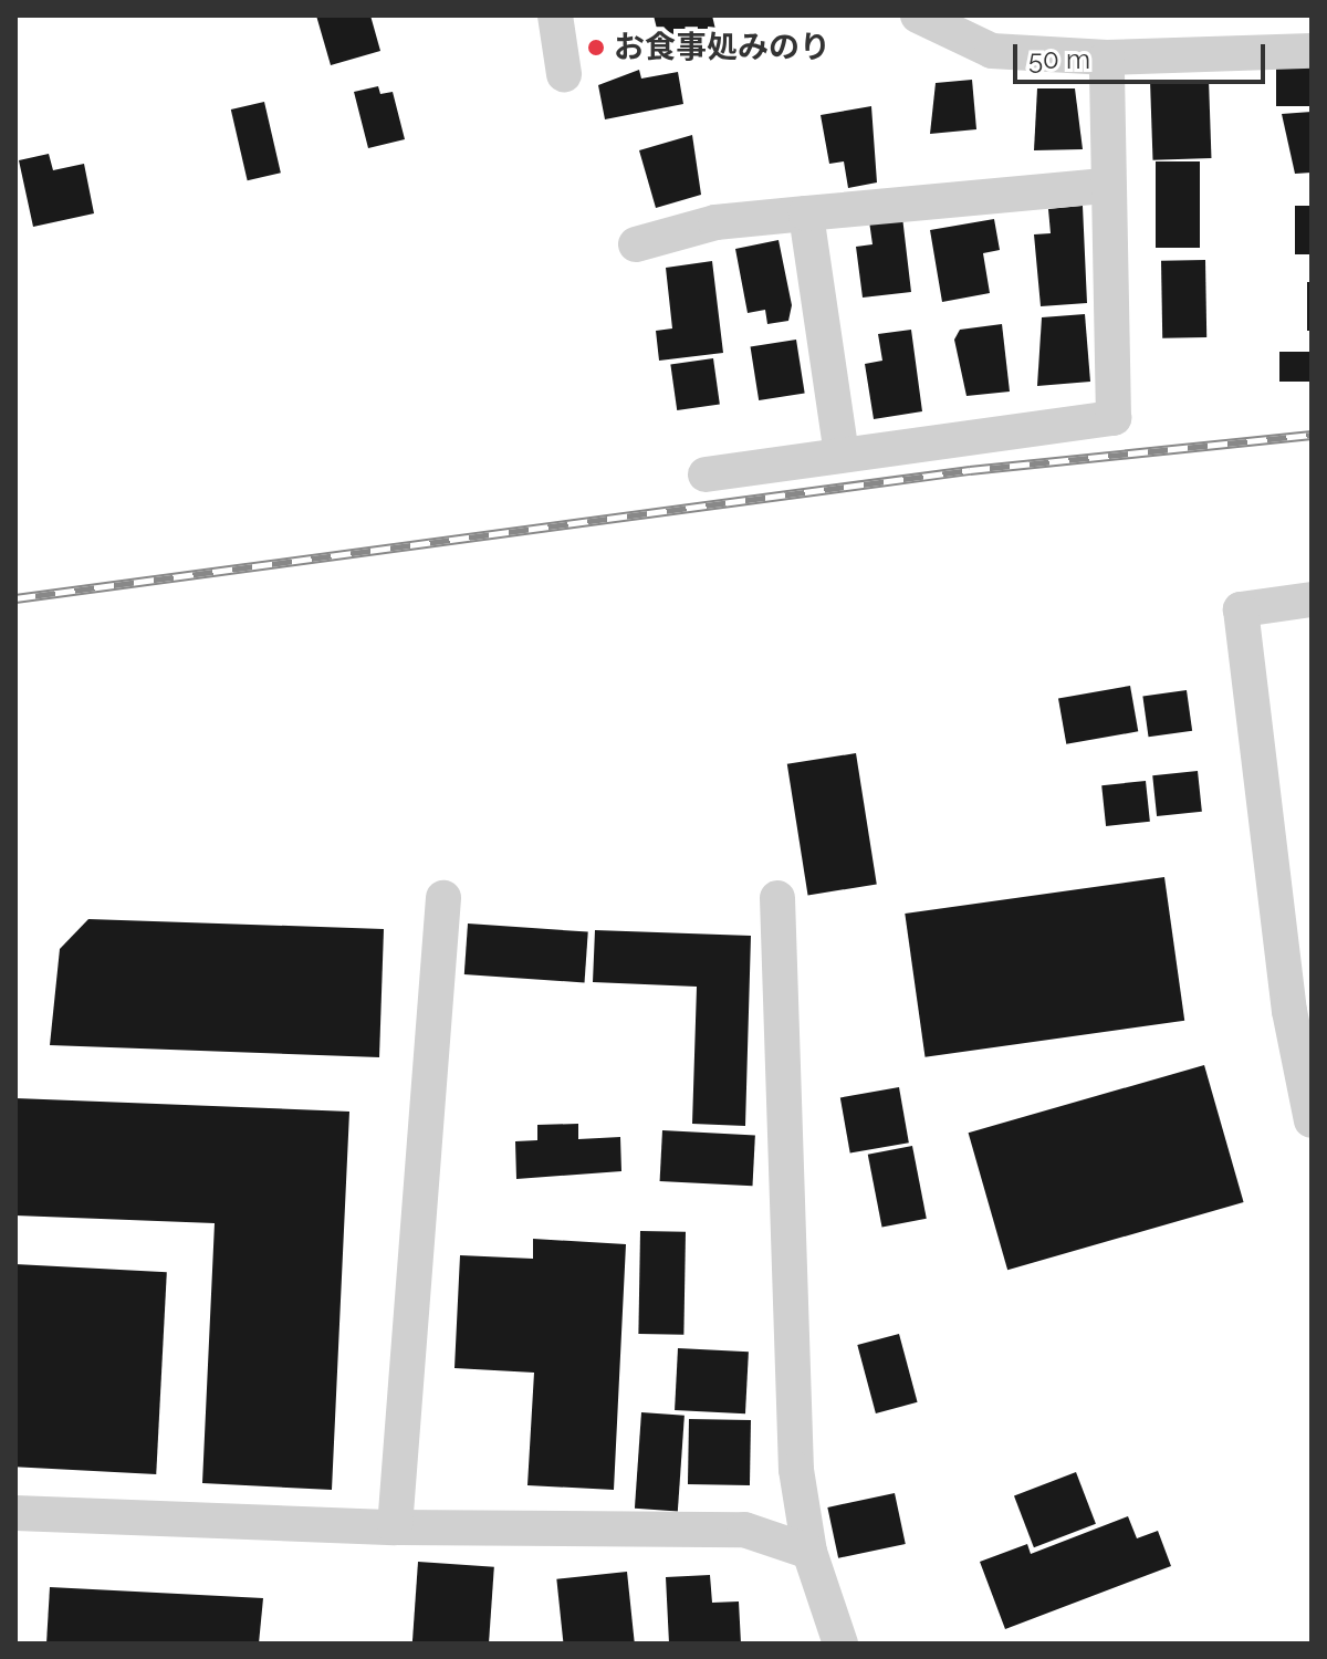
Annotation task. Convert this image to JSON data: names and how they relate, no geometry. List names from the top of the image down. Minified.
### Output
{"places":["お食事処みのり"],"scale_bar":"50 m"}
